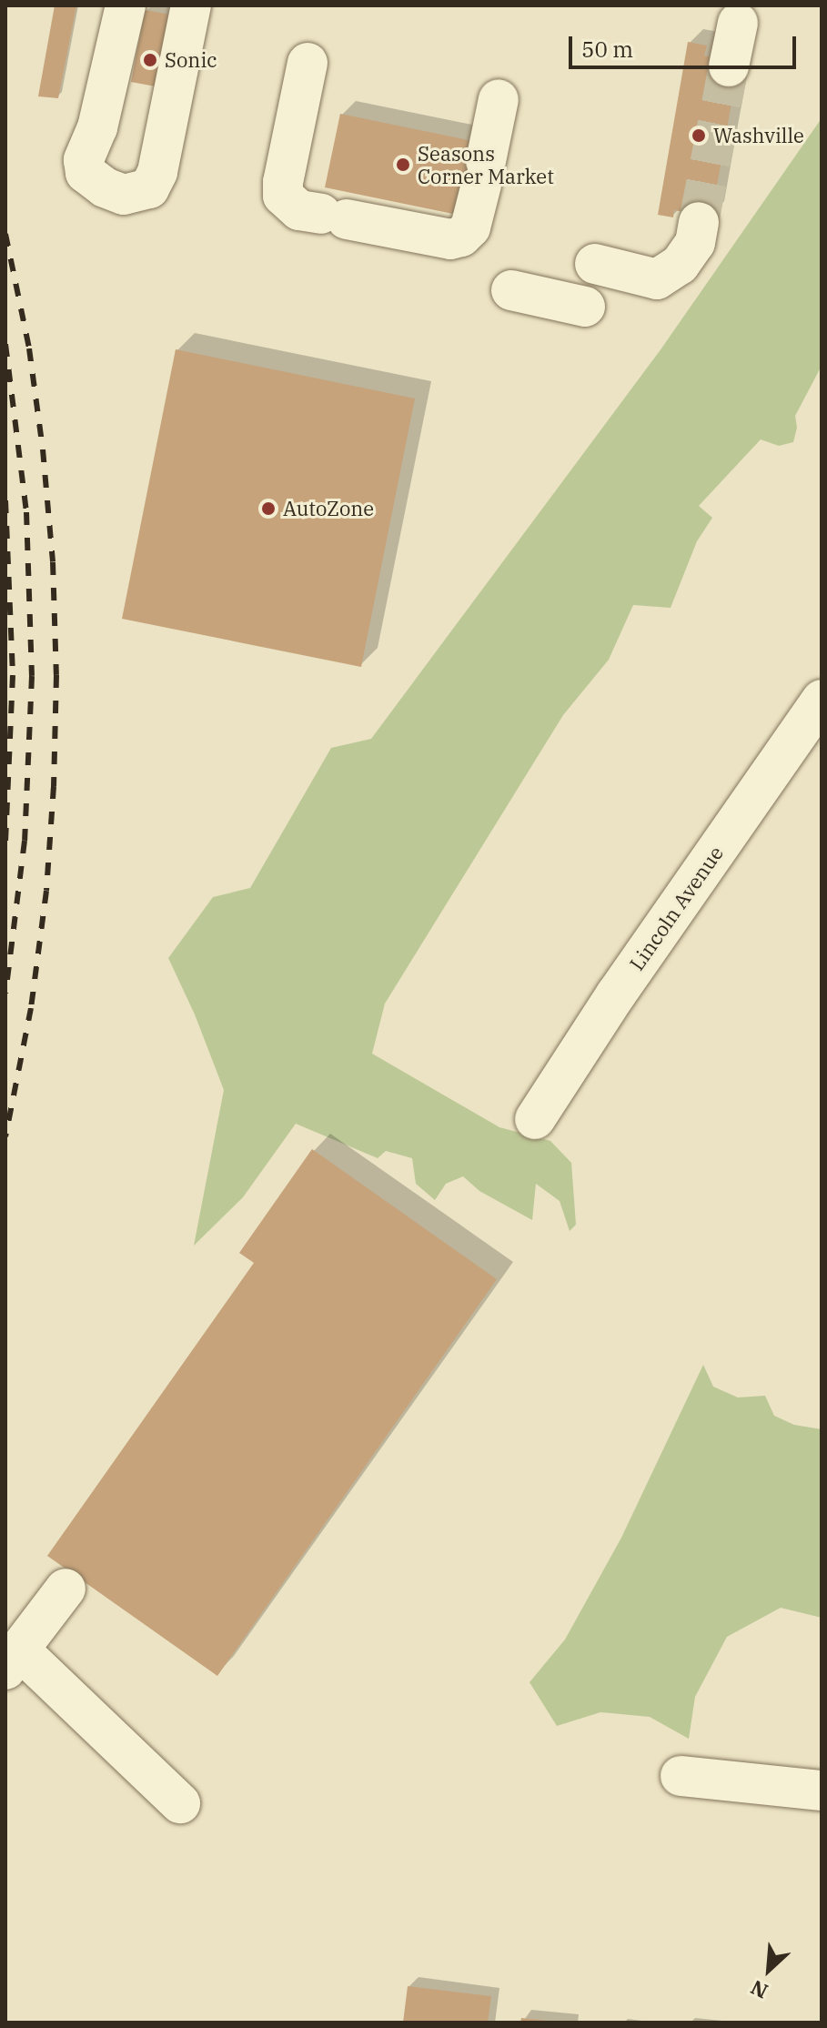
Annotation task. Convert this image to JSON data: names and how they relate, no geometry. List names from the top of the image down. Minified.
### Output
{"streets":{"street":["Lincoln Avenue"]},"places":["Sonic","Washville","Seasons Corner Market","AutoZone"],"scale_bar":"50 m","north":"bottom left"}
